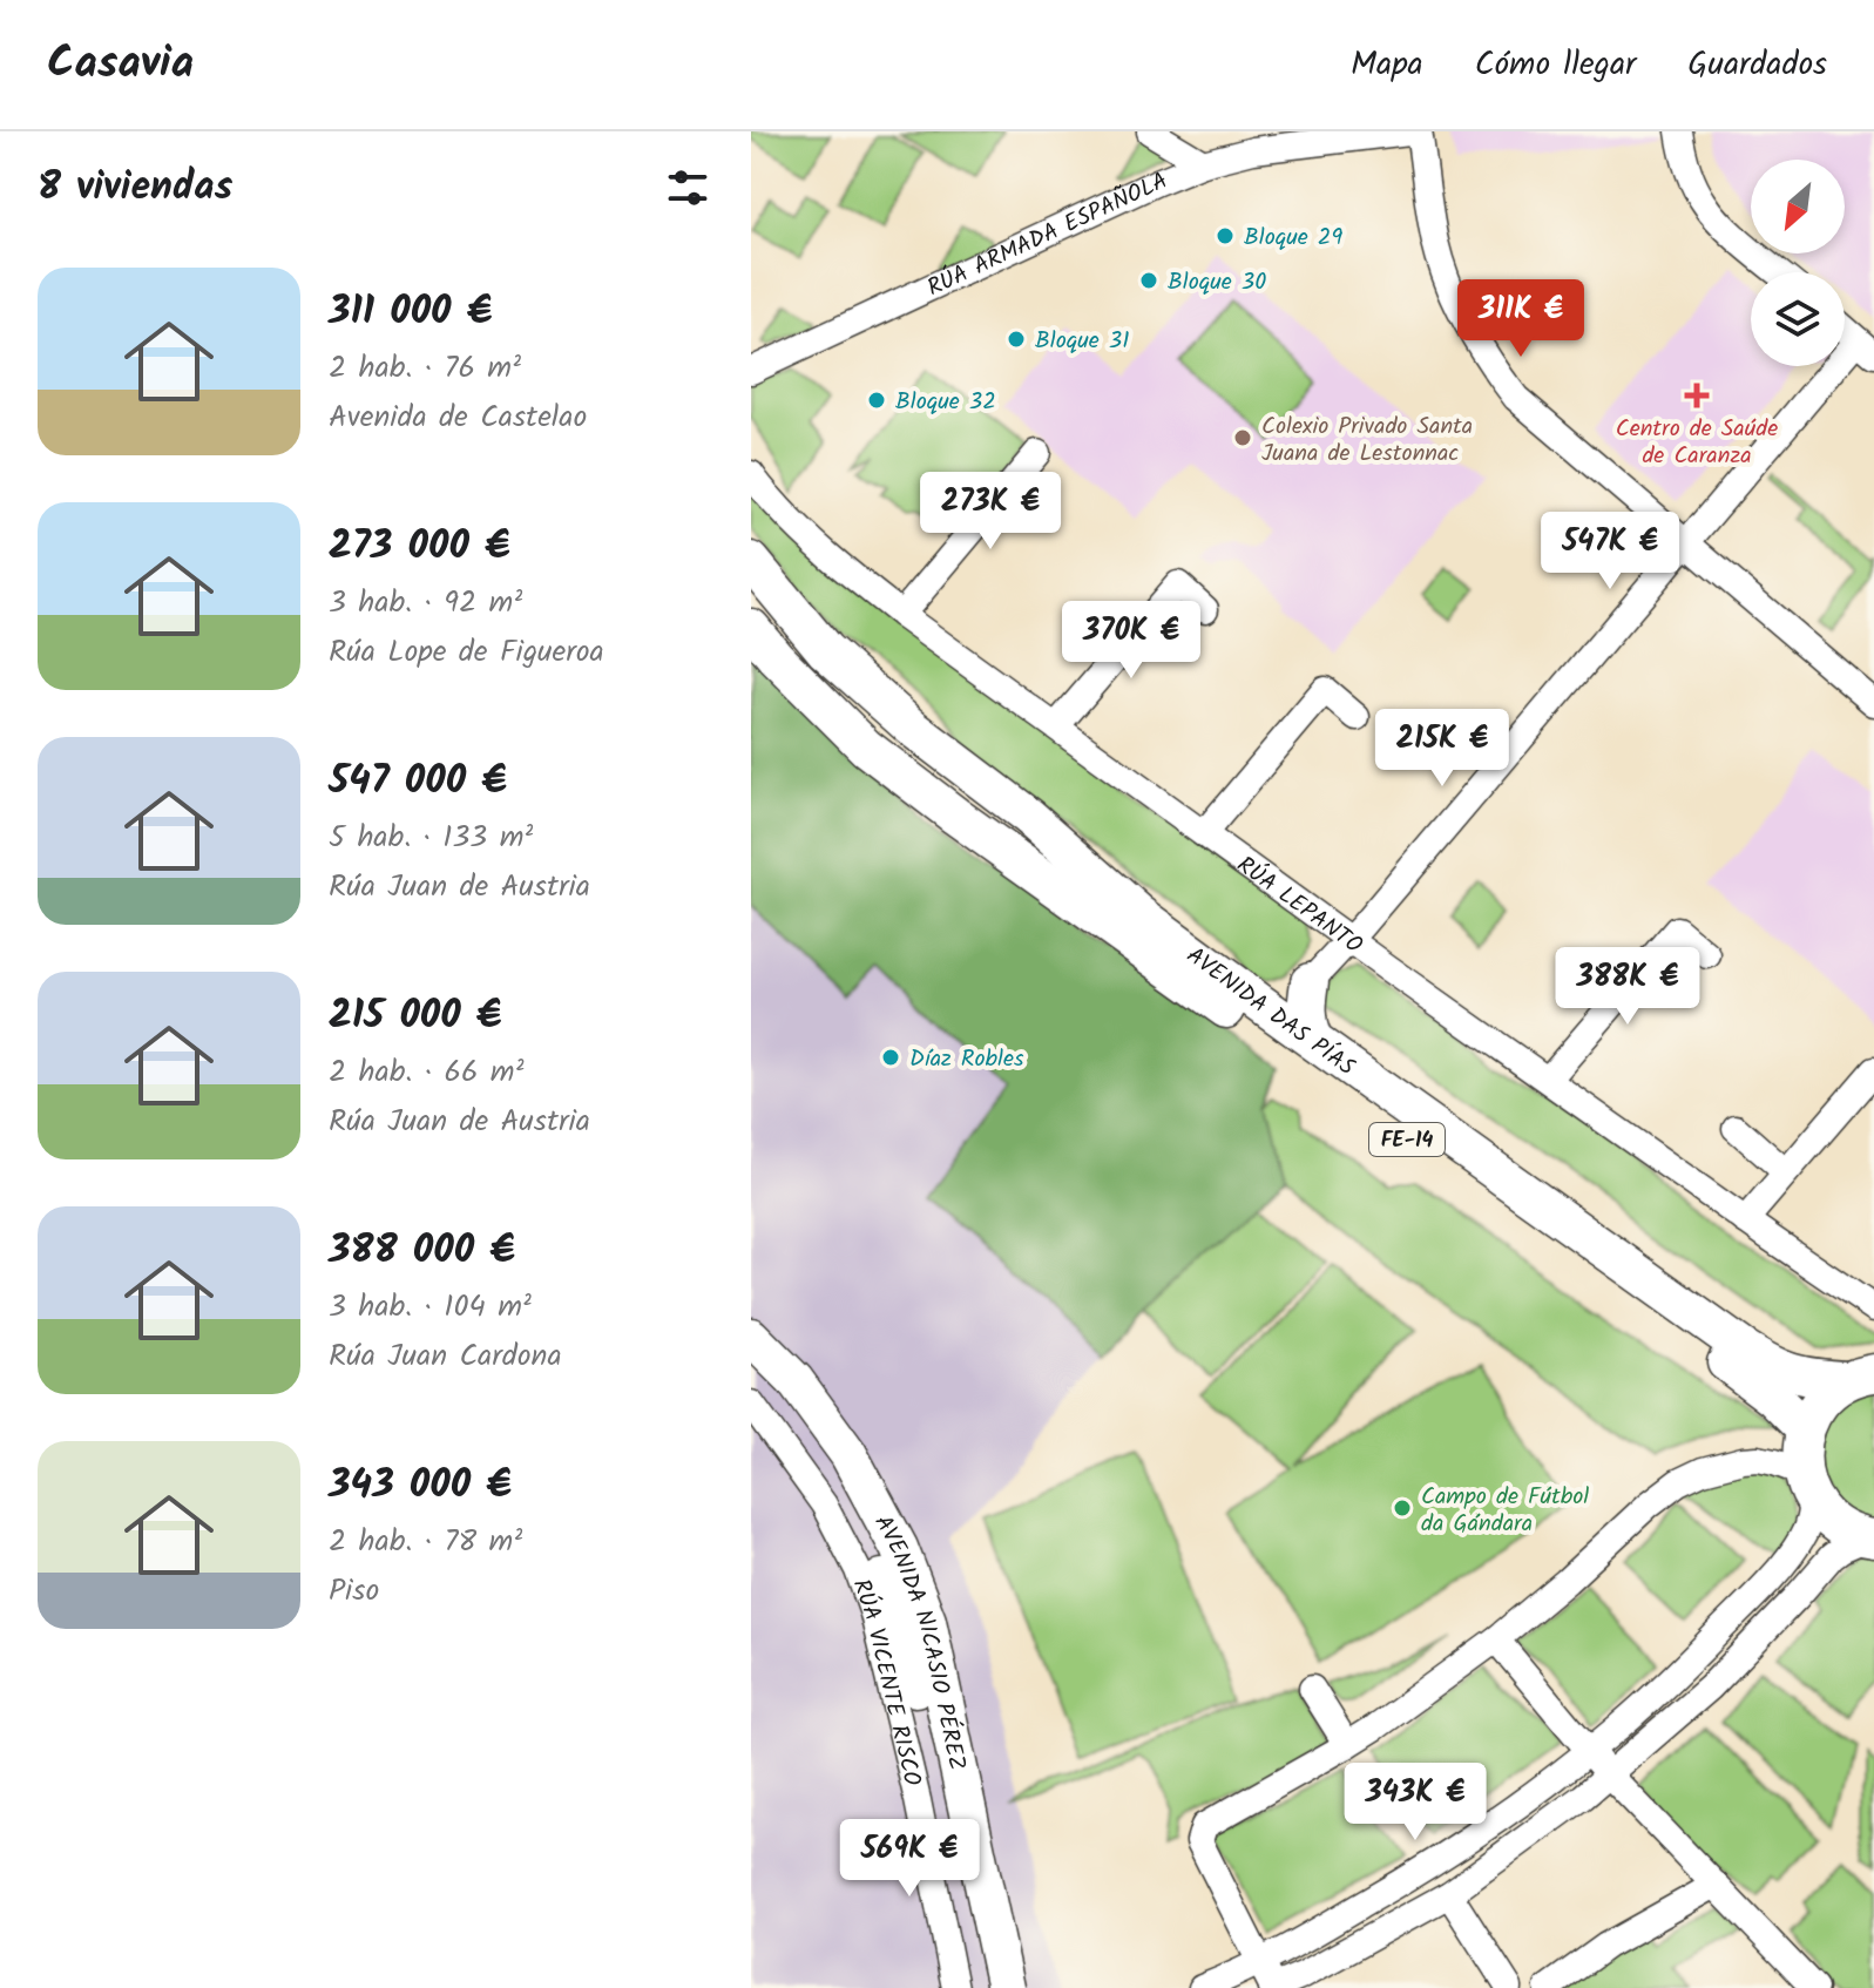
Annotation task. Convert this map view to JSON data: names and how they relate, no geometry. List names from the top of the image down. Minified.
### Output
{"streets":{"highway":["AVENIDA DAS PÍAS","FE-14","AVENIDA NICASIO PÉREZ"],"street":["RÚA ARMADA ESPAÑOLA","RÚA LEPANTO","RÚA VICENTE RISCO"]},"places":{"other":["Bloque 29","Bloque 30","Bloque 31","Bloque 32","Colexio Privado Santa Juana de Lestonnac","Díaz Robles","Campo de Fútbol da Gándara"],"health":["Centro de Saúde de Caranza"]},"north":"bottom left","page":{"header":"Casavia","nav":["Mapa","Cómo llegar","Guardados"],"heading":"8 viviendas","list":[{"name":"311 000 €","note":"2 hab. · 76 m² · Avenida de Castelao"},{"name":"273 000 €","note":"3 hab. · 92 m² · Rúa Lope de Figueroa"},{"name":"547 000 €","note":"5 hab. · 133 m² · Rúa Juan de Austria"},{"name":"215 000 €","note":"2 hab. · 66 m² · Rúa Juan de Austria"},{"name":"388 000 €","note":"3 hab. · 104 m² · Rúa Juan Cardona"},{"name":"343 000 €","note":"2 hab. · 78 m² · Piso"}],"price":["311K €","273K €","547K €","370K €","215K €","388K €","343K €","569K €"]}}
